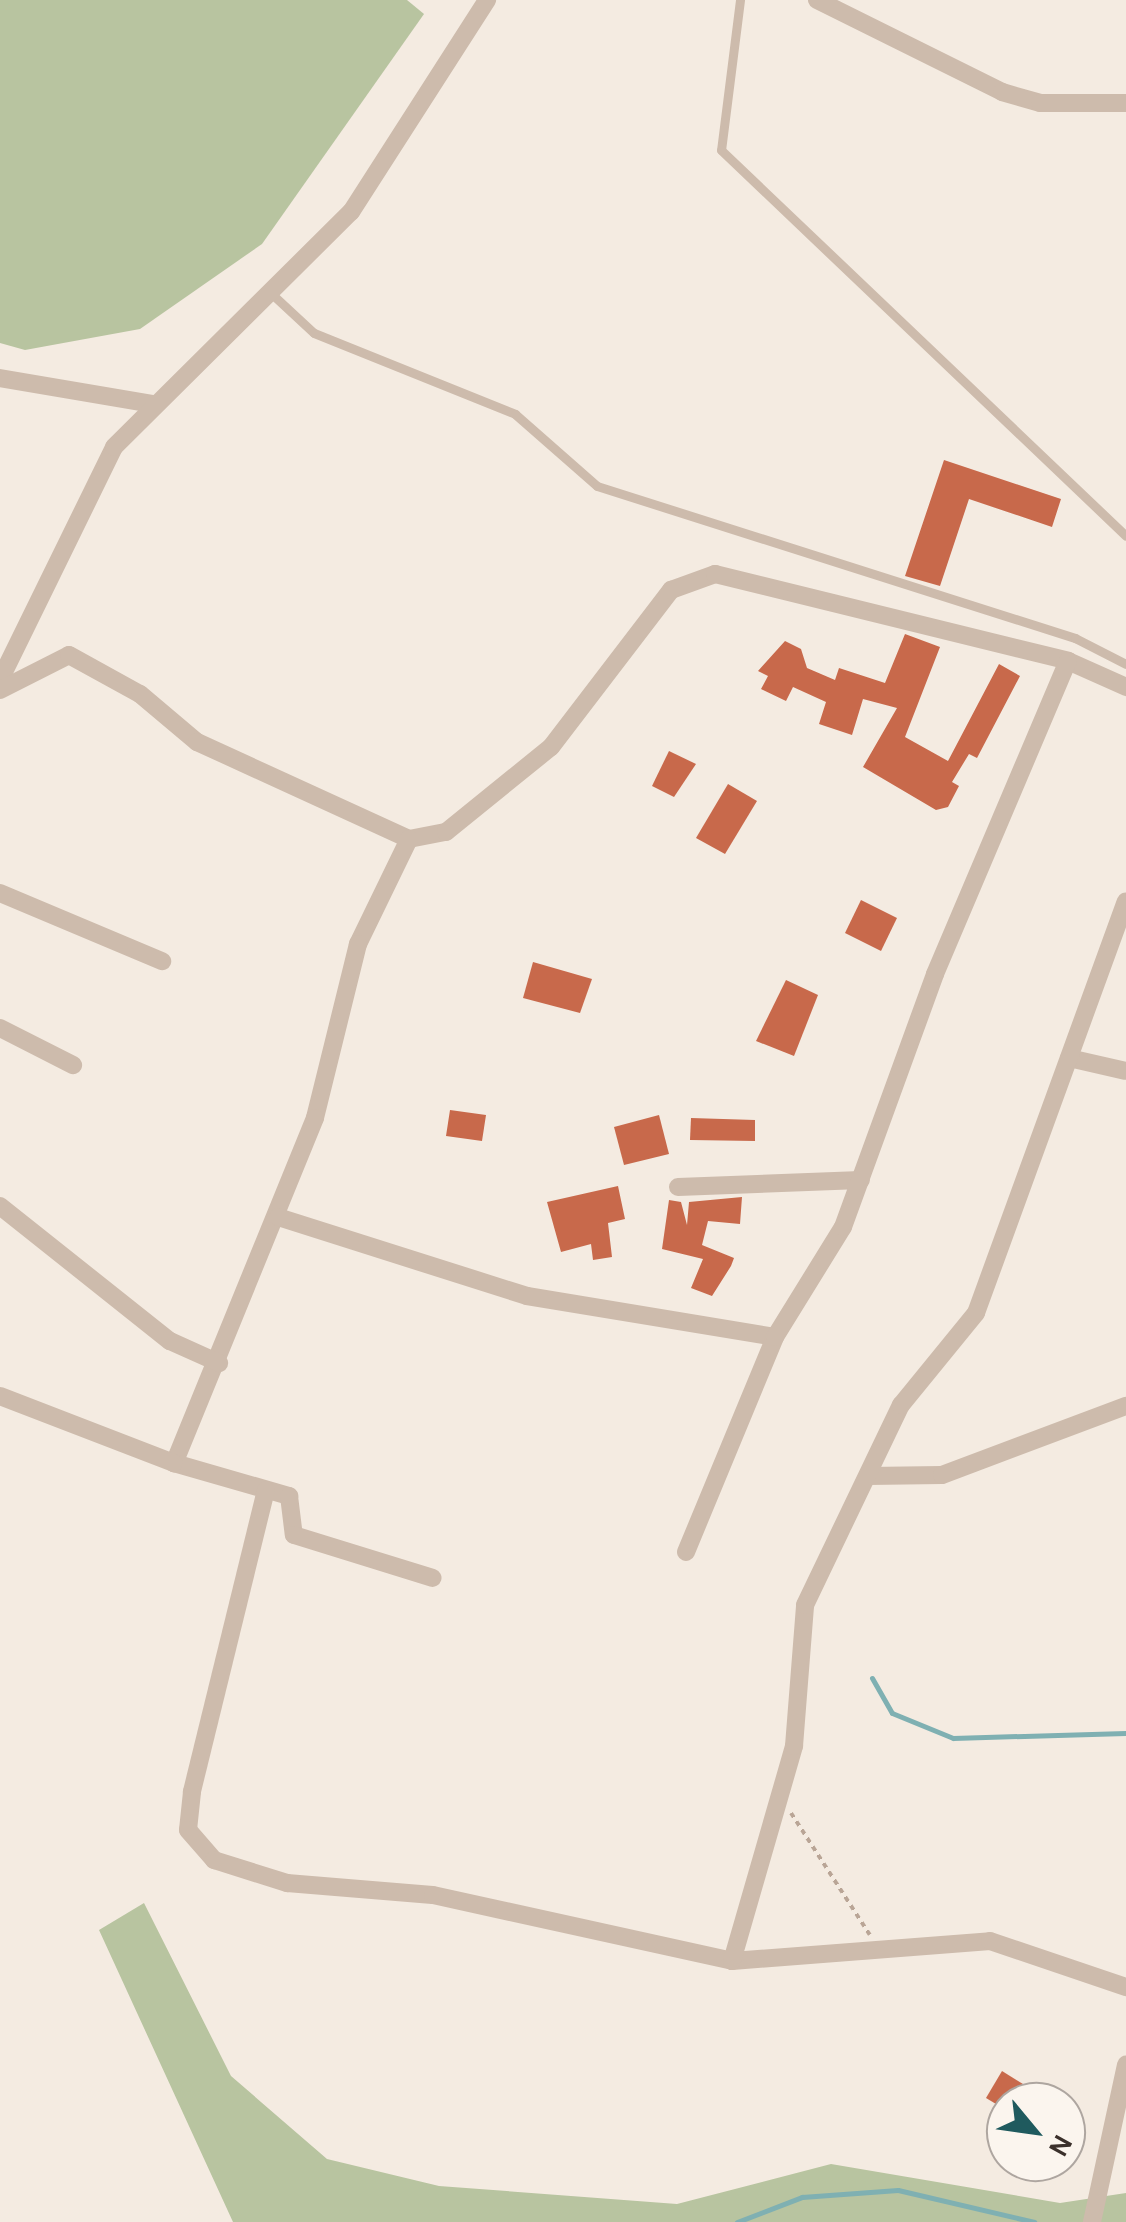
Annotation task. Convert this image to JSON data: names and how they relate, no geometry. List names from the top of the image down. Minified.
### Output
{"north":"bottom right"}
